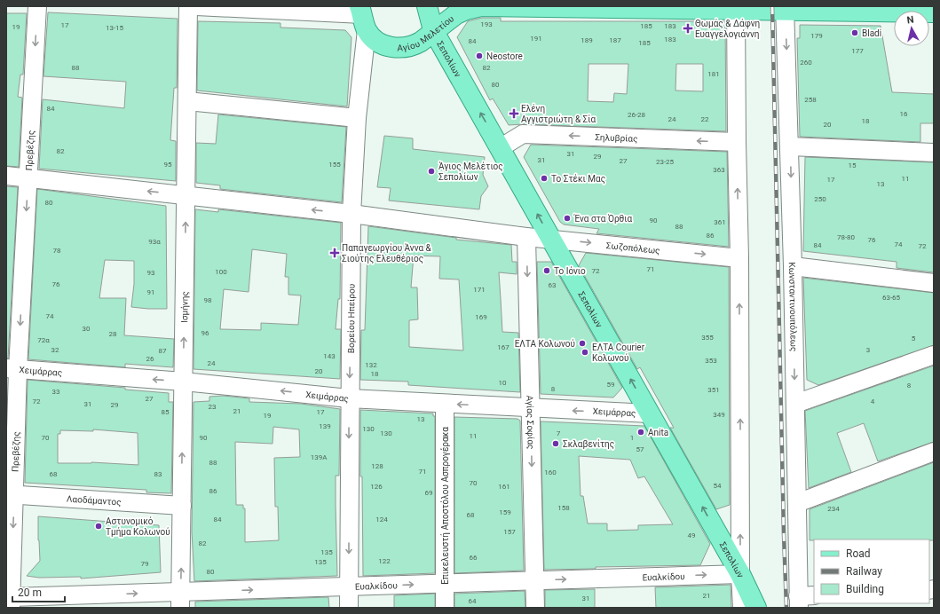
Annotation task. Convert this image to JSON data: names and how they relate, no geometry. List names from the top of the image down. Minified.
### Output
{"streets":{"main road":["Αγίου Μελετίου","Σεπολίων"],"street":["Σηλυβρίας","Πρεβέζης","Σωζοπόλεως","Ισμήνης","Κωνσταντινουπόλεως","Βορείου Ηπείρου","Χειμάρρας","Αγίας Σοφίας","Λαοδάμαντος","Επικελευστή Αποστόλου Ασπρογέρακα","Ευαλκίδου"]},"crossings":[["Αγίου Μελετίου","Σεπολίων"],["Αγίου Μελετίου","Κωνσταντινουπόλεως"],["Αγίου Μελετίου","Βορείου Ηπείρου"],["Σεπολίων","Σηλυβρίας"],["Σεπολίων","Σωζοπόλεως"],["Σεπολίων","Χειμάρρας"],["Σεπολίων","Ευαλκίδου"],["Πρεβέζης","Σωζοπόλεως"],["Πρεβέζης","Χειμάρρας"],["Πρεβέζης","Λαοδάμαντος"],["Πρεβέζης","Ευαλκίδου"],["Σωζοπόλεως","Ισμήνης"],["Σωζοπόλεως","Βορείου Ηπείρου"],["Σωζοπόλεως","Αγίας Σοφίας"],["Ισμήνης","Χειμάρρας"],["Ισμήνης","Λαοδάμαντος"],["Ισμήνης","Ευαλκίδου"],["Βορείου Ηπείρου","Χειμάρρας"],["Βορείου Ηπείρου","Ευαλκίδου"],["Χειμάρρας","Αγίας Σοφίας"],["Χειμάρρας","Επικελευστή Αποστόλου Ασπρογέρακα"],["Αγίας Σοφίας","Ευαλκίδου"],["Επικελευστή Αποστόλου Ασπρογέρακα","Ευαλκίδου"]],"one_way":["Σεπολίων","Σηλυβρίας","Πρεβέζης","Ισμήνης","Βορείου Ηπείρου","Χειμάρρας","Αγίας Σοφίας","Ευαλκίδου"],"places":{"health":["Θωμάς & Δάφνη Ευαγγελογιάννη","Ελένη Αγγιστριώτη & Σία","Παπαγεωργίου Άννα & Σιούτης Ελευθέριος"],"other":["Bladi","Neostore","Άγιος Μελέτιος Σεπολίων","Το Στέκι Μας","Ένα στα Όρθια","Το Ιόνιο","ΕΛΤΑ Κολωνού","ΕΛΤΑ Courier Κολωνού","Anita","Σκλαβενίτης","Αστυνομικό Τμήμα Κολωνού"]},"house_numbers":["193","17","185","183","19","13-15","179","191","183","189","187","84","185","177","260","88","82","181","80","258","84","16","26-28","24","22","18","20","82","31","29","31","27","23-25","95","155","15","363","11","17","13","250","80","90","361","88","86","78-80","76","93α","74","84","72","78","71","72","100","93","76","63","171","91","63-65","98","74","169","30","96","28","355","5","72α","167","32","3","87","143","26","353","24","132","20","18","10","59","8","8","351","33","27","72","4","31","29","23","21","85","17","349","19","13","139","130","130","7","11","70","90","1","57","139Α","88","128","71","160","68","83","70","54","126","161","86","69","158","234","159","68","84","124","157","49","82","135","66","122","135","79","80","21","31","64"],"legend":["Road","Railway","Building"],"scale_bar":"20 m","north":"top"}
